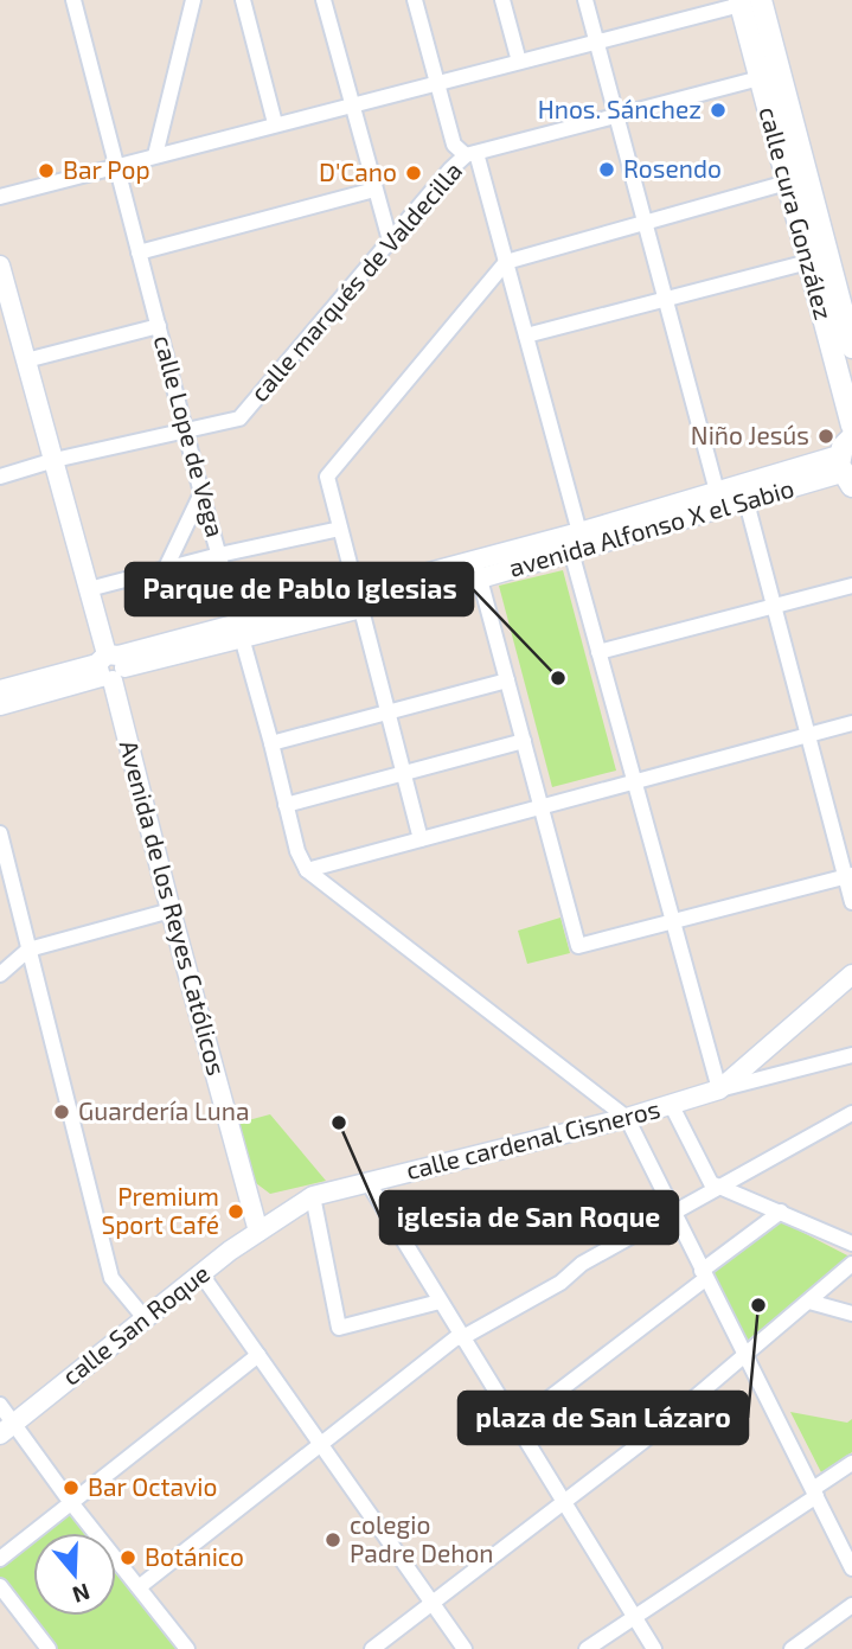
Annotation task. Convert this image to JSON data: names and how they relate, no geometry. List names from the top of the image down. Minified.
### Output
{"streets":{"main road":["calle cura González"],"street":["calle marqués de Valdecilla","calle Lope de Vega","avenida Alfonso X el Sabio","Avenida de los Reyes Católicos","calle cardenal Cisneros","calle San Roque"]},"crossings":[["calle cura González","calle marqués de Valdecilla"],["calle marqués de Valdecilla","calle Lope de Vega"],["calle marqués de Valdecilla","Avenida de los Reyes Católicos"],["calle Lope de Vega","avenida Alfonso X el Sabio"],["avenida Alfonso X el Sabio","Avenida de los Reyes Católicos"],["Avenida de los Reyes Católicos","calle cardenal Cisneros"],["Avenida de los Reyes Católicos","calle San Roque"],["calle cardenal Cisneros","calle San Roque"]],"places":["Hnos. Sánchez","Rosendo","Bar Pop","D'Cano","Niño Jesús","Parque de Pablo Iglesias","Guardería Luna","iglesia de San Roque","Premium Sport Café","plaza de San Lázaro","Bar Octavio","colegio Padre Dehon","Botánico"],"north":"bottom"}
